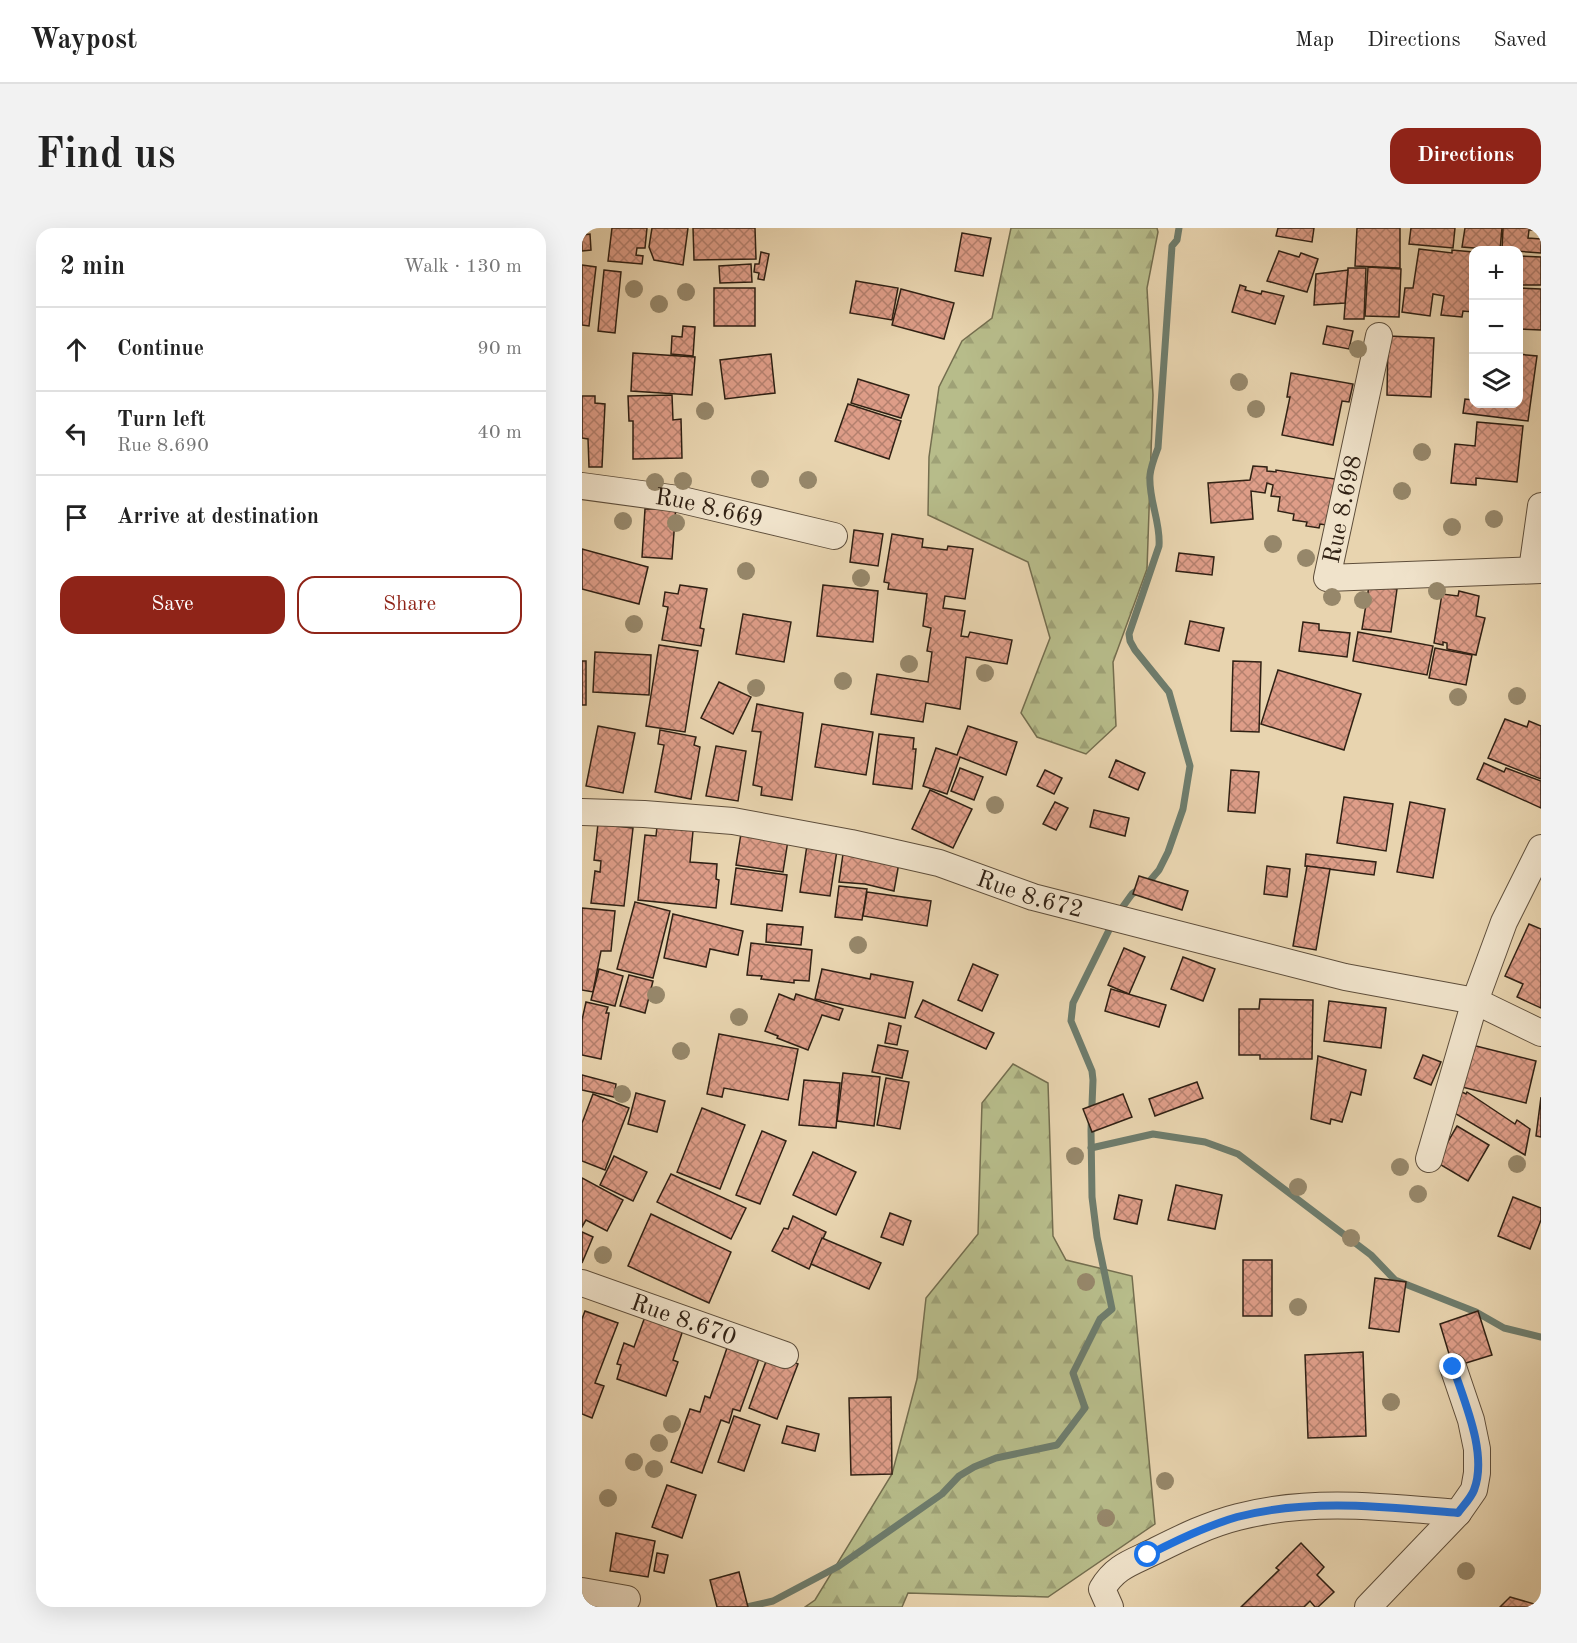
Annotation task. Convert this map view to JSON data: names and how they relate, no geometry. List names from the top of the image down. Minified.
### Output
{"streets":{"street":["Rue 8.669","Rue 8.698","Rue 8.672","Rue 8.670"]},"page":{"header":"Waypost","nav":["Map","Directions","Saved"],"buttons":["Directions",["Save","Share"]],"title":"Find us","heading":["2 min","Walk · 130 m"],"map_buttons":["+","−"],"list":[["Continue","90 m"],["Turn left","Rue 8.690","40 m"],"Arrive at destination"]}}
